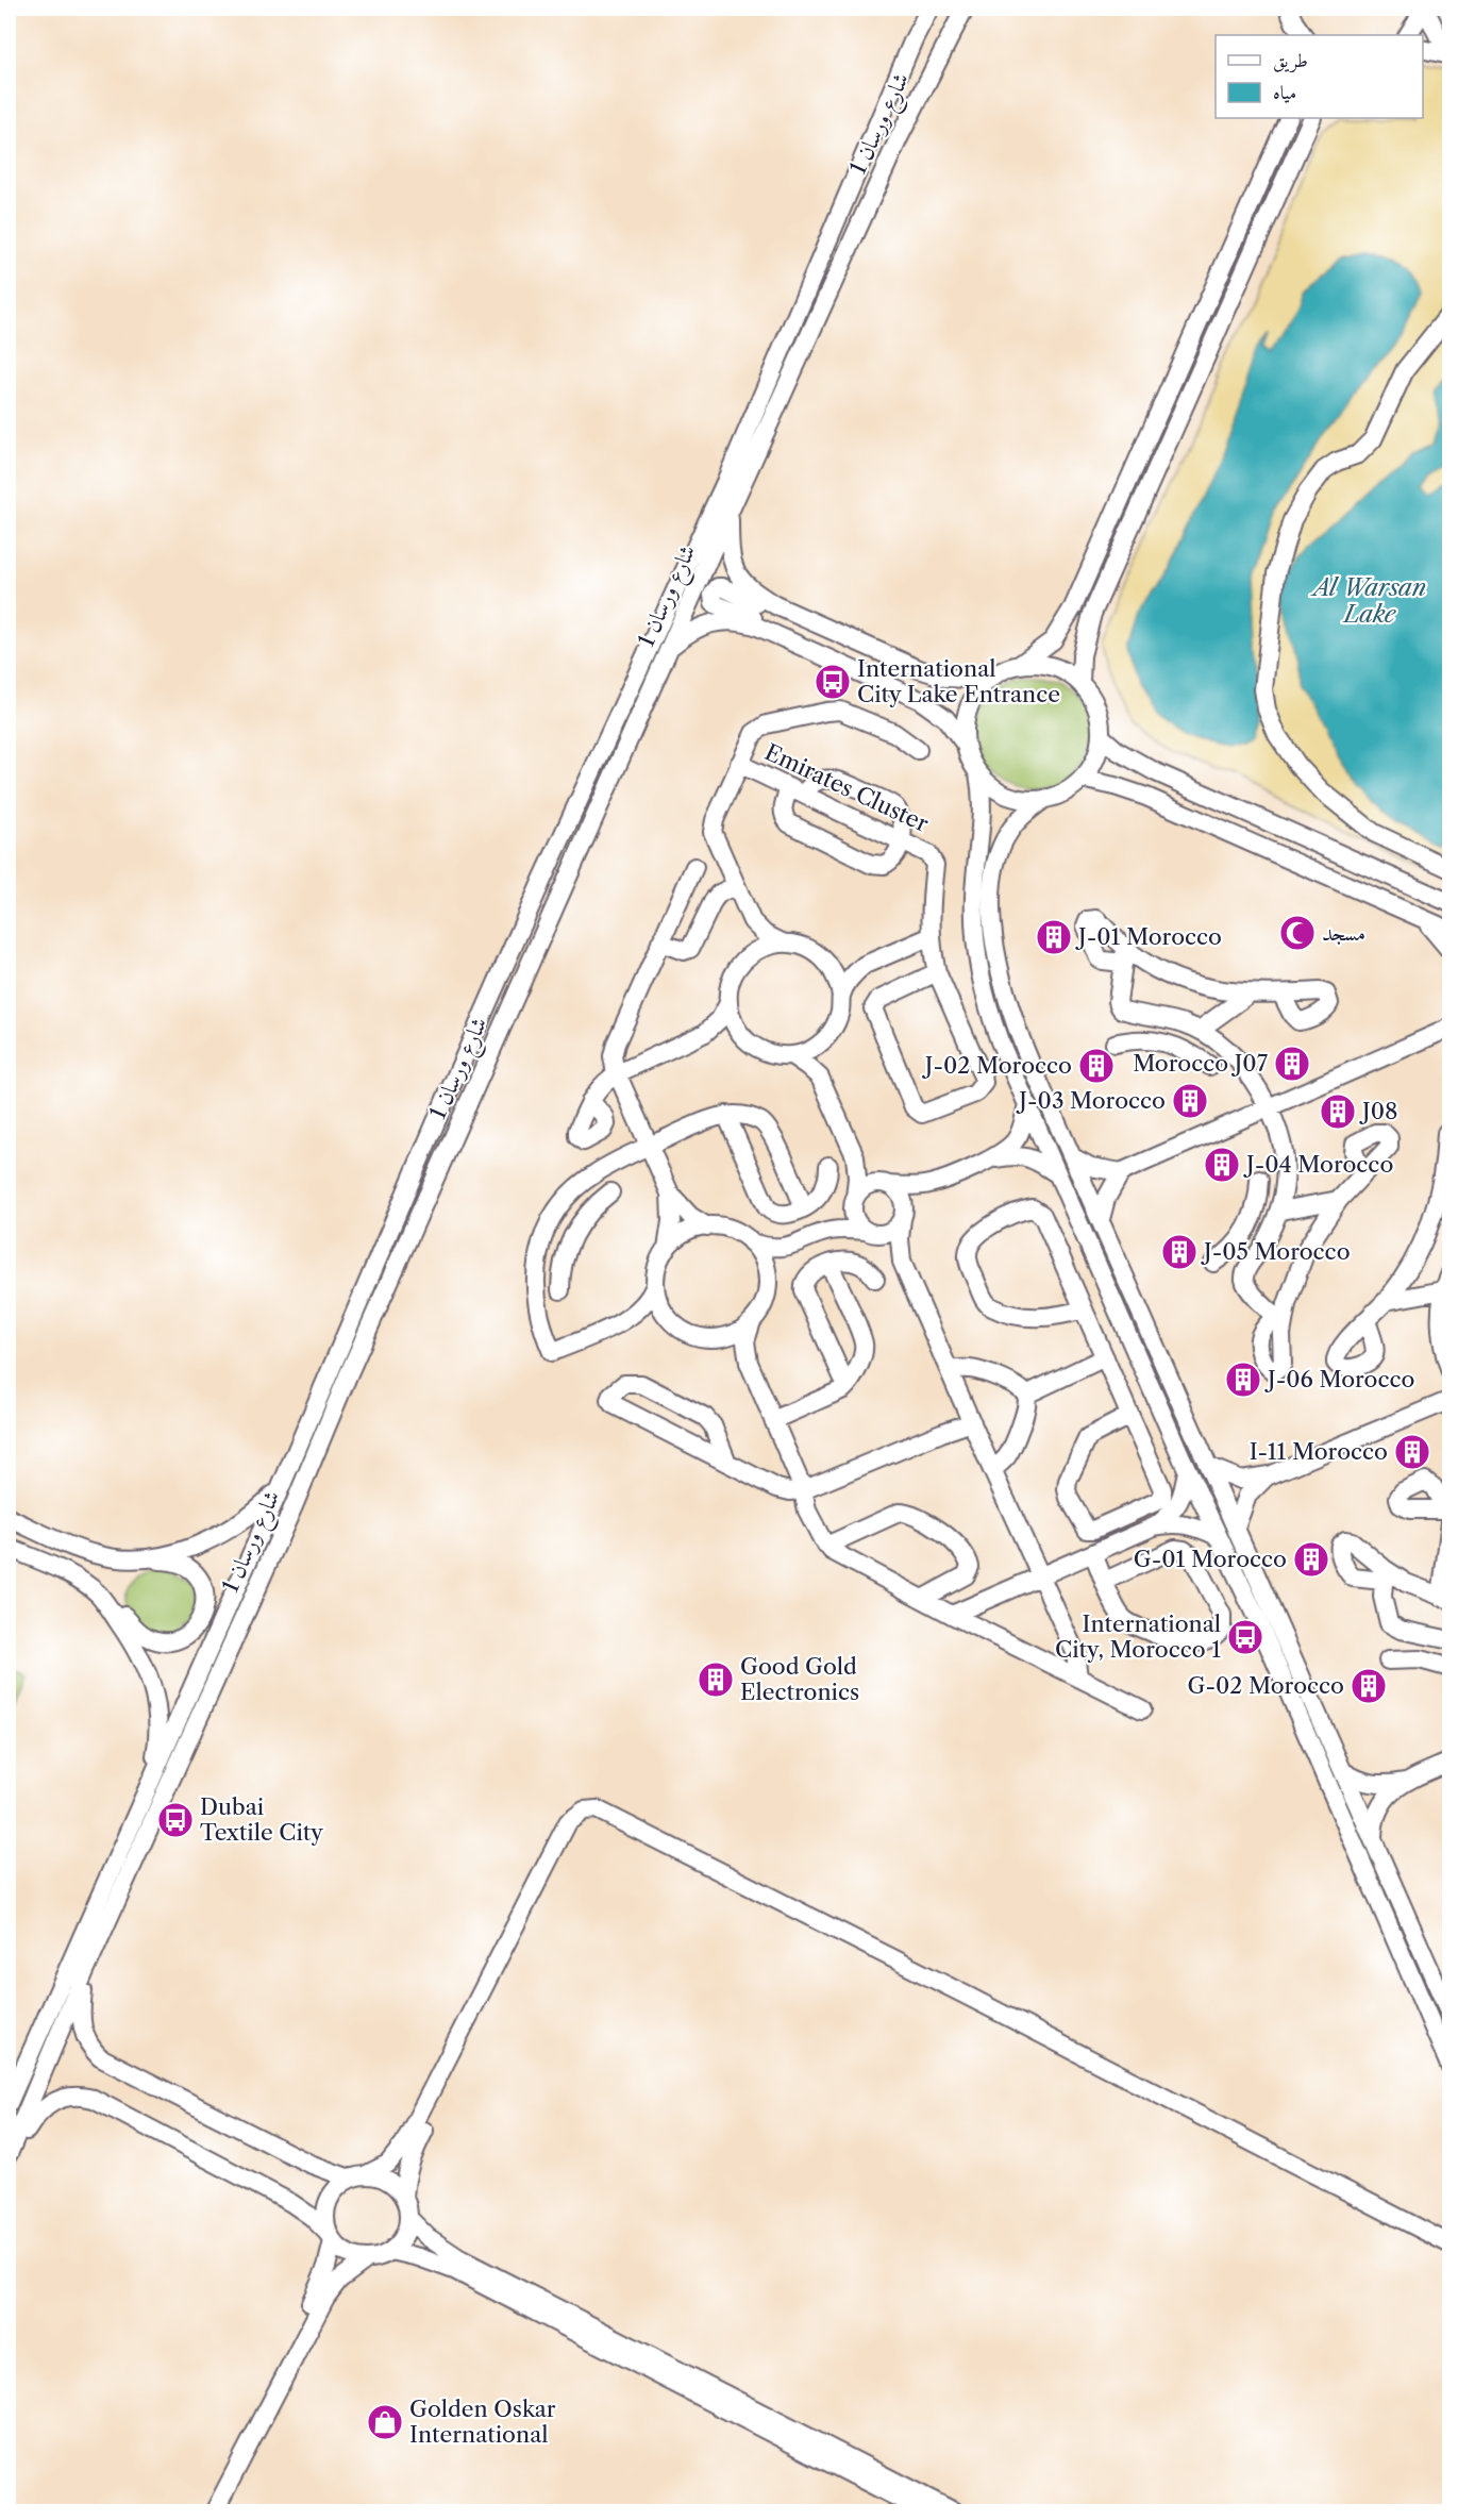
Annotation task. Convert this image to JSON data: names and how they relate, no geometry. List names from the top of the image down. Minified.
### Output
{"streets":{"street":["شارع ورسان 1","Emirates Cluster"]},"water":["Al Warsan Lake"],"places":{"bus stop":["International City Lake Entrance","International City, Morocco 1","Dubai Textile City"],"mosque":["مسجد"],"building":["J-01 Morocco","Morocco J07","J-02 Morocco","J-03 Morocco","J08","J-04 Morocco","J-05 Morocco","J-06 Morocco","I-11 Morocco","G-01 Morocco","Good Gold Electronics","G-02 Morocco"],"shop":["Golden Oskar International"]},"legend":["طريق","مياه"]}
